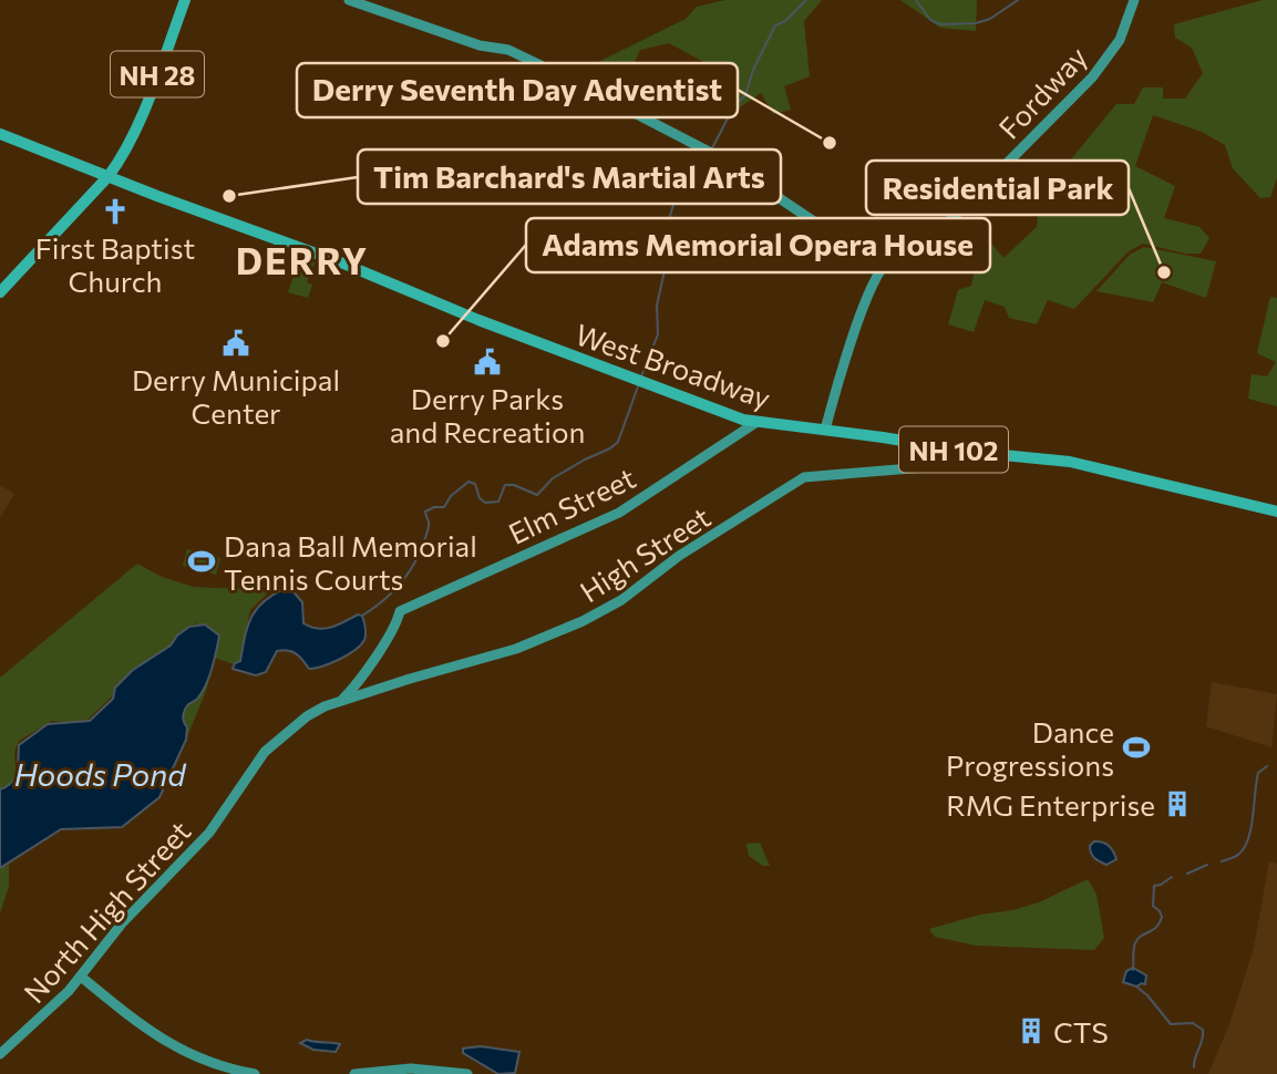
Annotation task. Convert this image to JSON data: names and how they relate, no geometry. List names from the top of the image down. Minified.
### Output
{"streets":{"main road":["NH 28","West Broadway","NH 102"],"street":["Fordway","Elm Street","High Street","North High Street"]},"crossings":[["NH 28","West Broadway"],["NH 28","NH 102"],["Fordway","West Broadway"],["West Broadway","NH 102"],["West Broadway","Elm Street"],["West Broadway","High Street"],["Elm Street","High Street"],["Elm Street","North High Street"],["High Street","North High Street"]],"districts":["DERRY"],"water":["Hoods Pond"],"places":{"other":["Derry Seventh Day Adventist","Tim Barchard's Martial Arts","Residential Park","Adams Memorial Opera House"],"church":["First Baptist Church"],"public building":["Derry Municipal Center","Derry Parks and Recreation"],"sports":["Dana Ball Memorial Tennis Courts","Dance Progressions"],"building":["RMG Enterprise","CTS"]}}
